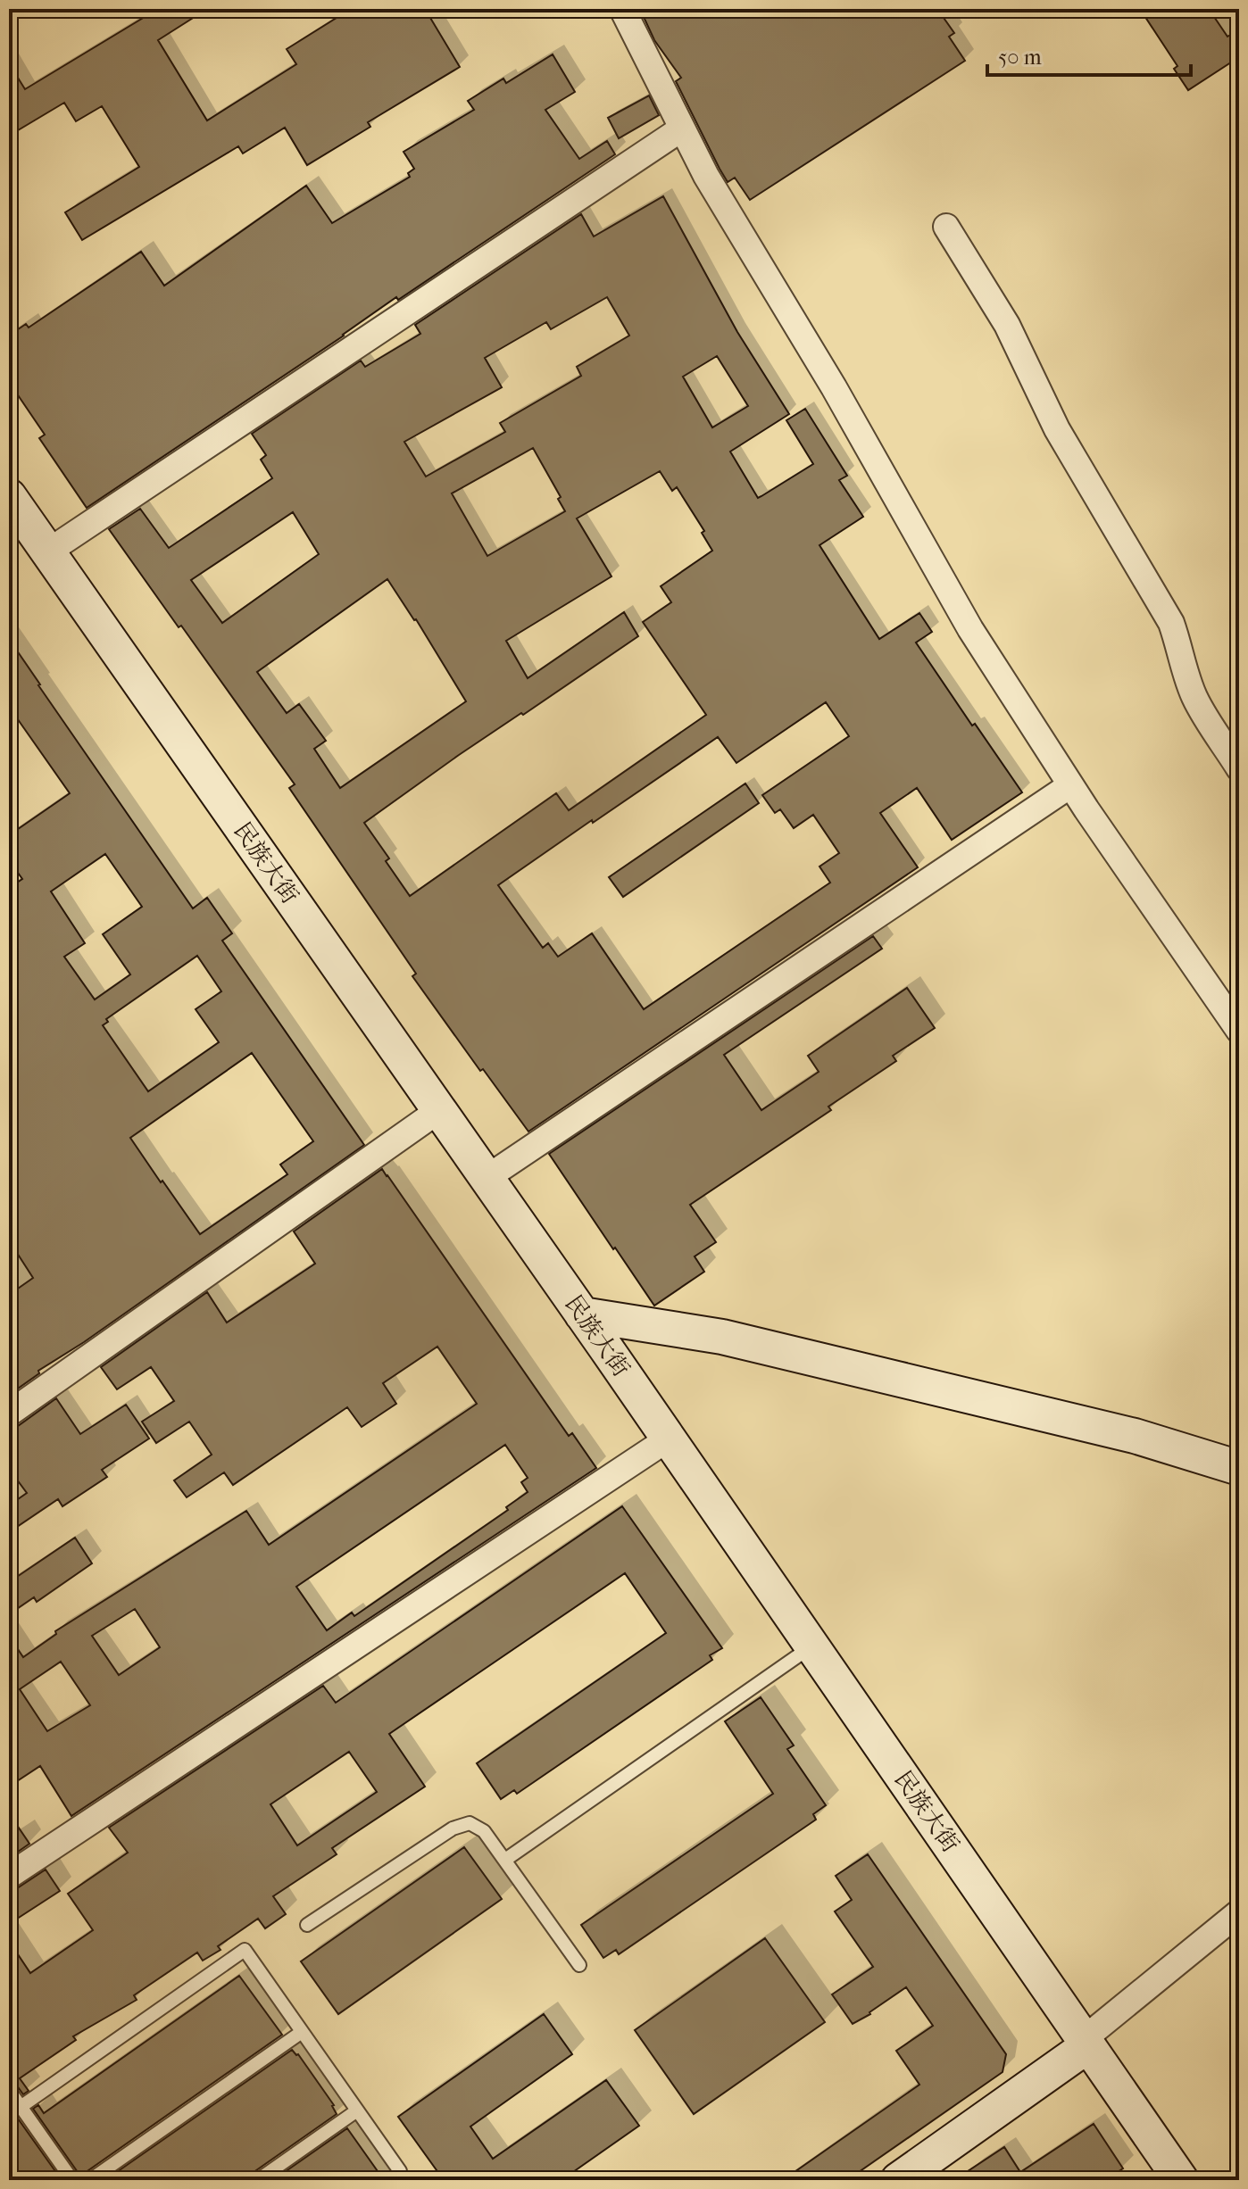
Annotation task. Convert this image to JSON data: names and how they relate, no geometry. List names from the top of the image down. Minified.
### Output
{"streets":{"main road":["民族大街"]},"scale_bar":"50 m"}
